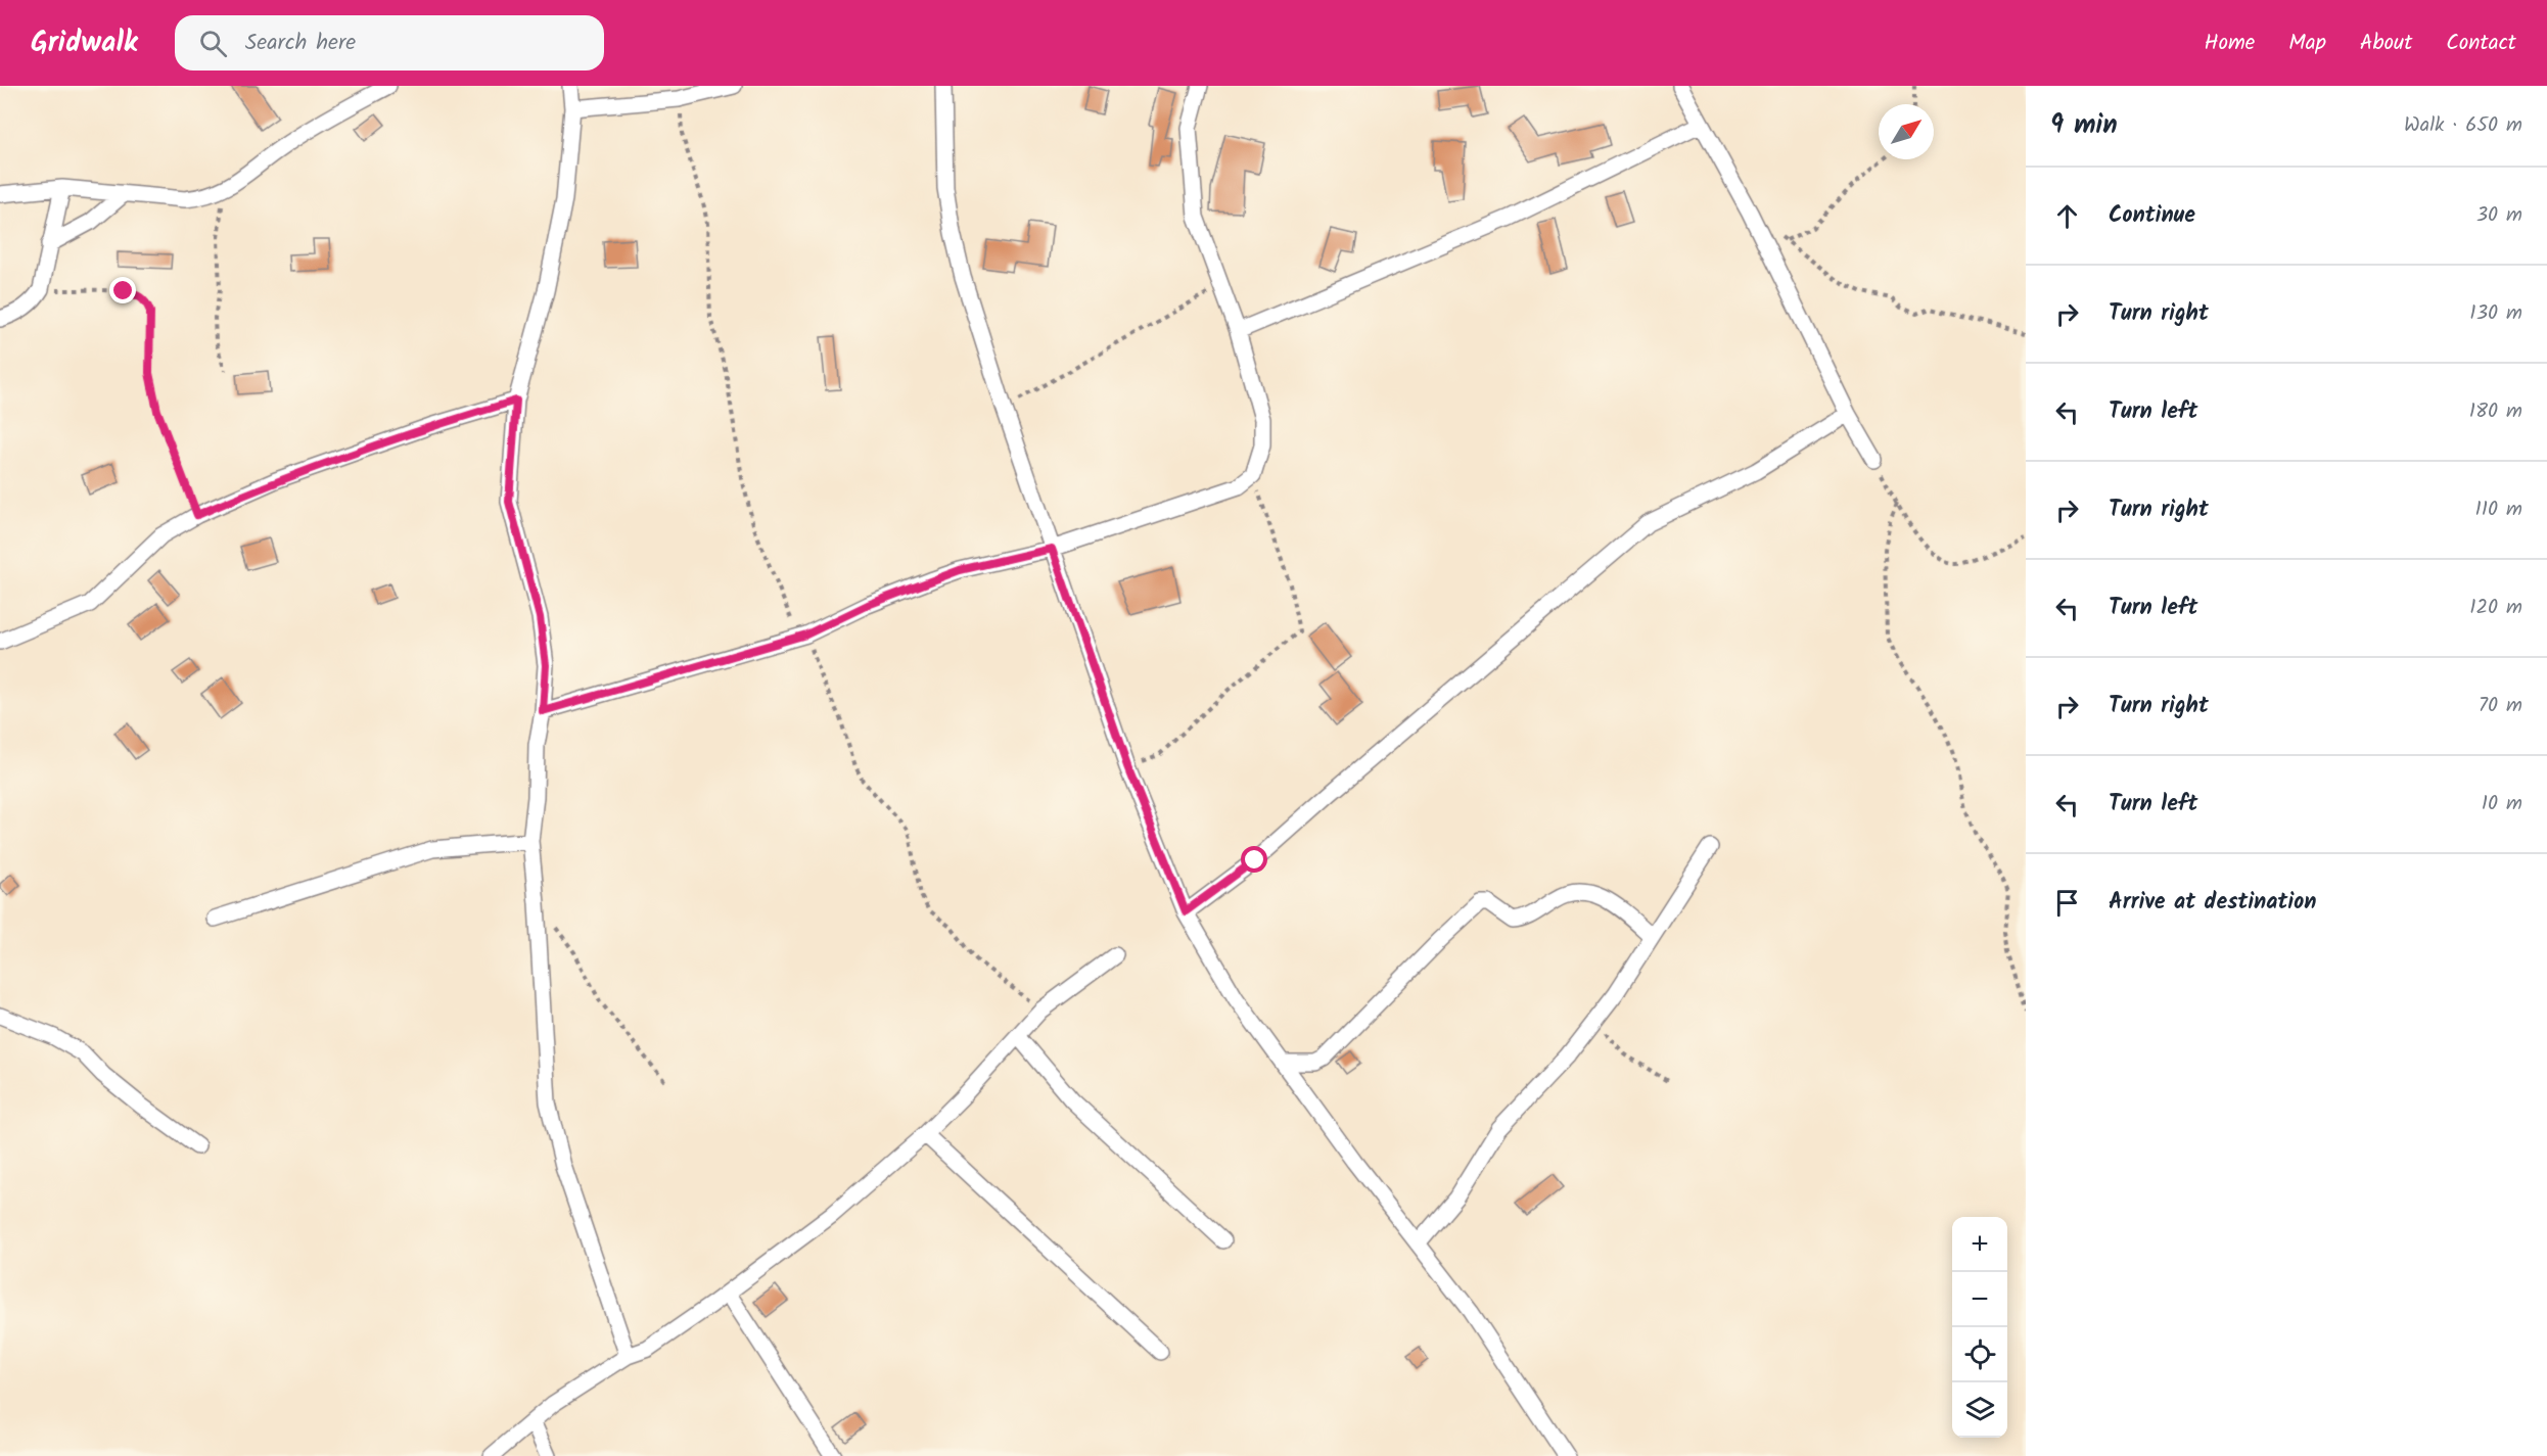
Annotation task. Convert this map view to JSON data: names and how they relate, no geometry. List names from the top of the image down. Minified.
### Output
{"north":"top right","page":{"header":"Gridwalk","search":"Search here","nav":["Home","Map","About","Contact"],"heading":["9 min","Walk · 650 m"],"list":[["Continue","30 m"],["Turn right","130 m"],["Turn left","180 m"],["Turn right","110 m"],["Turn left","120 m"],["Turn right","70 m"],["Turn left","10 m"],"Arrive at destination"],"map_buttons":["+","−"]}}
